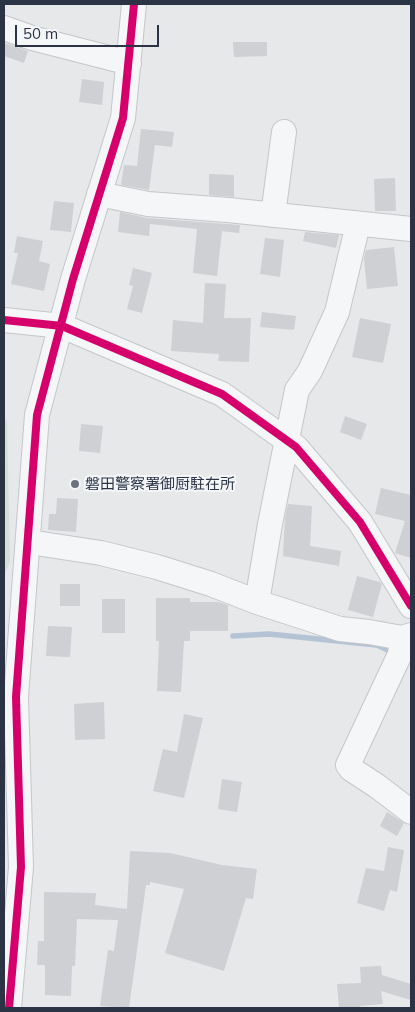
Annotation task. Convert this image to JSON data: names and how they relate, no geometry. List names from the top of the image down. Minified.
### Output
{"places":["磐田警察署御厨駐在所"],"scale_bar":"50 m"}
